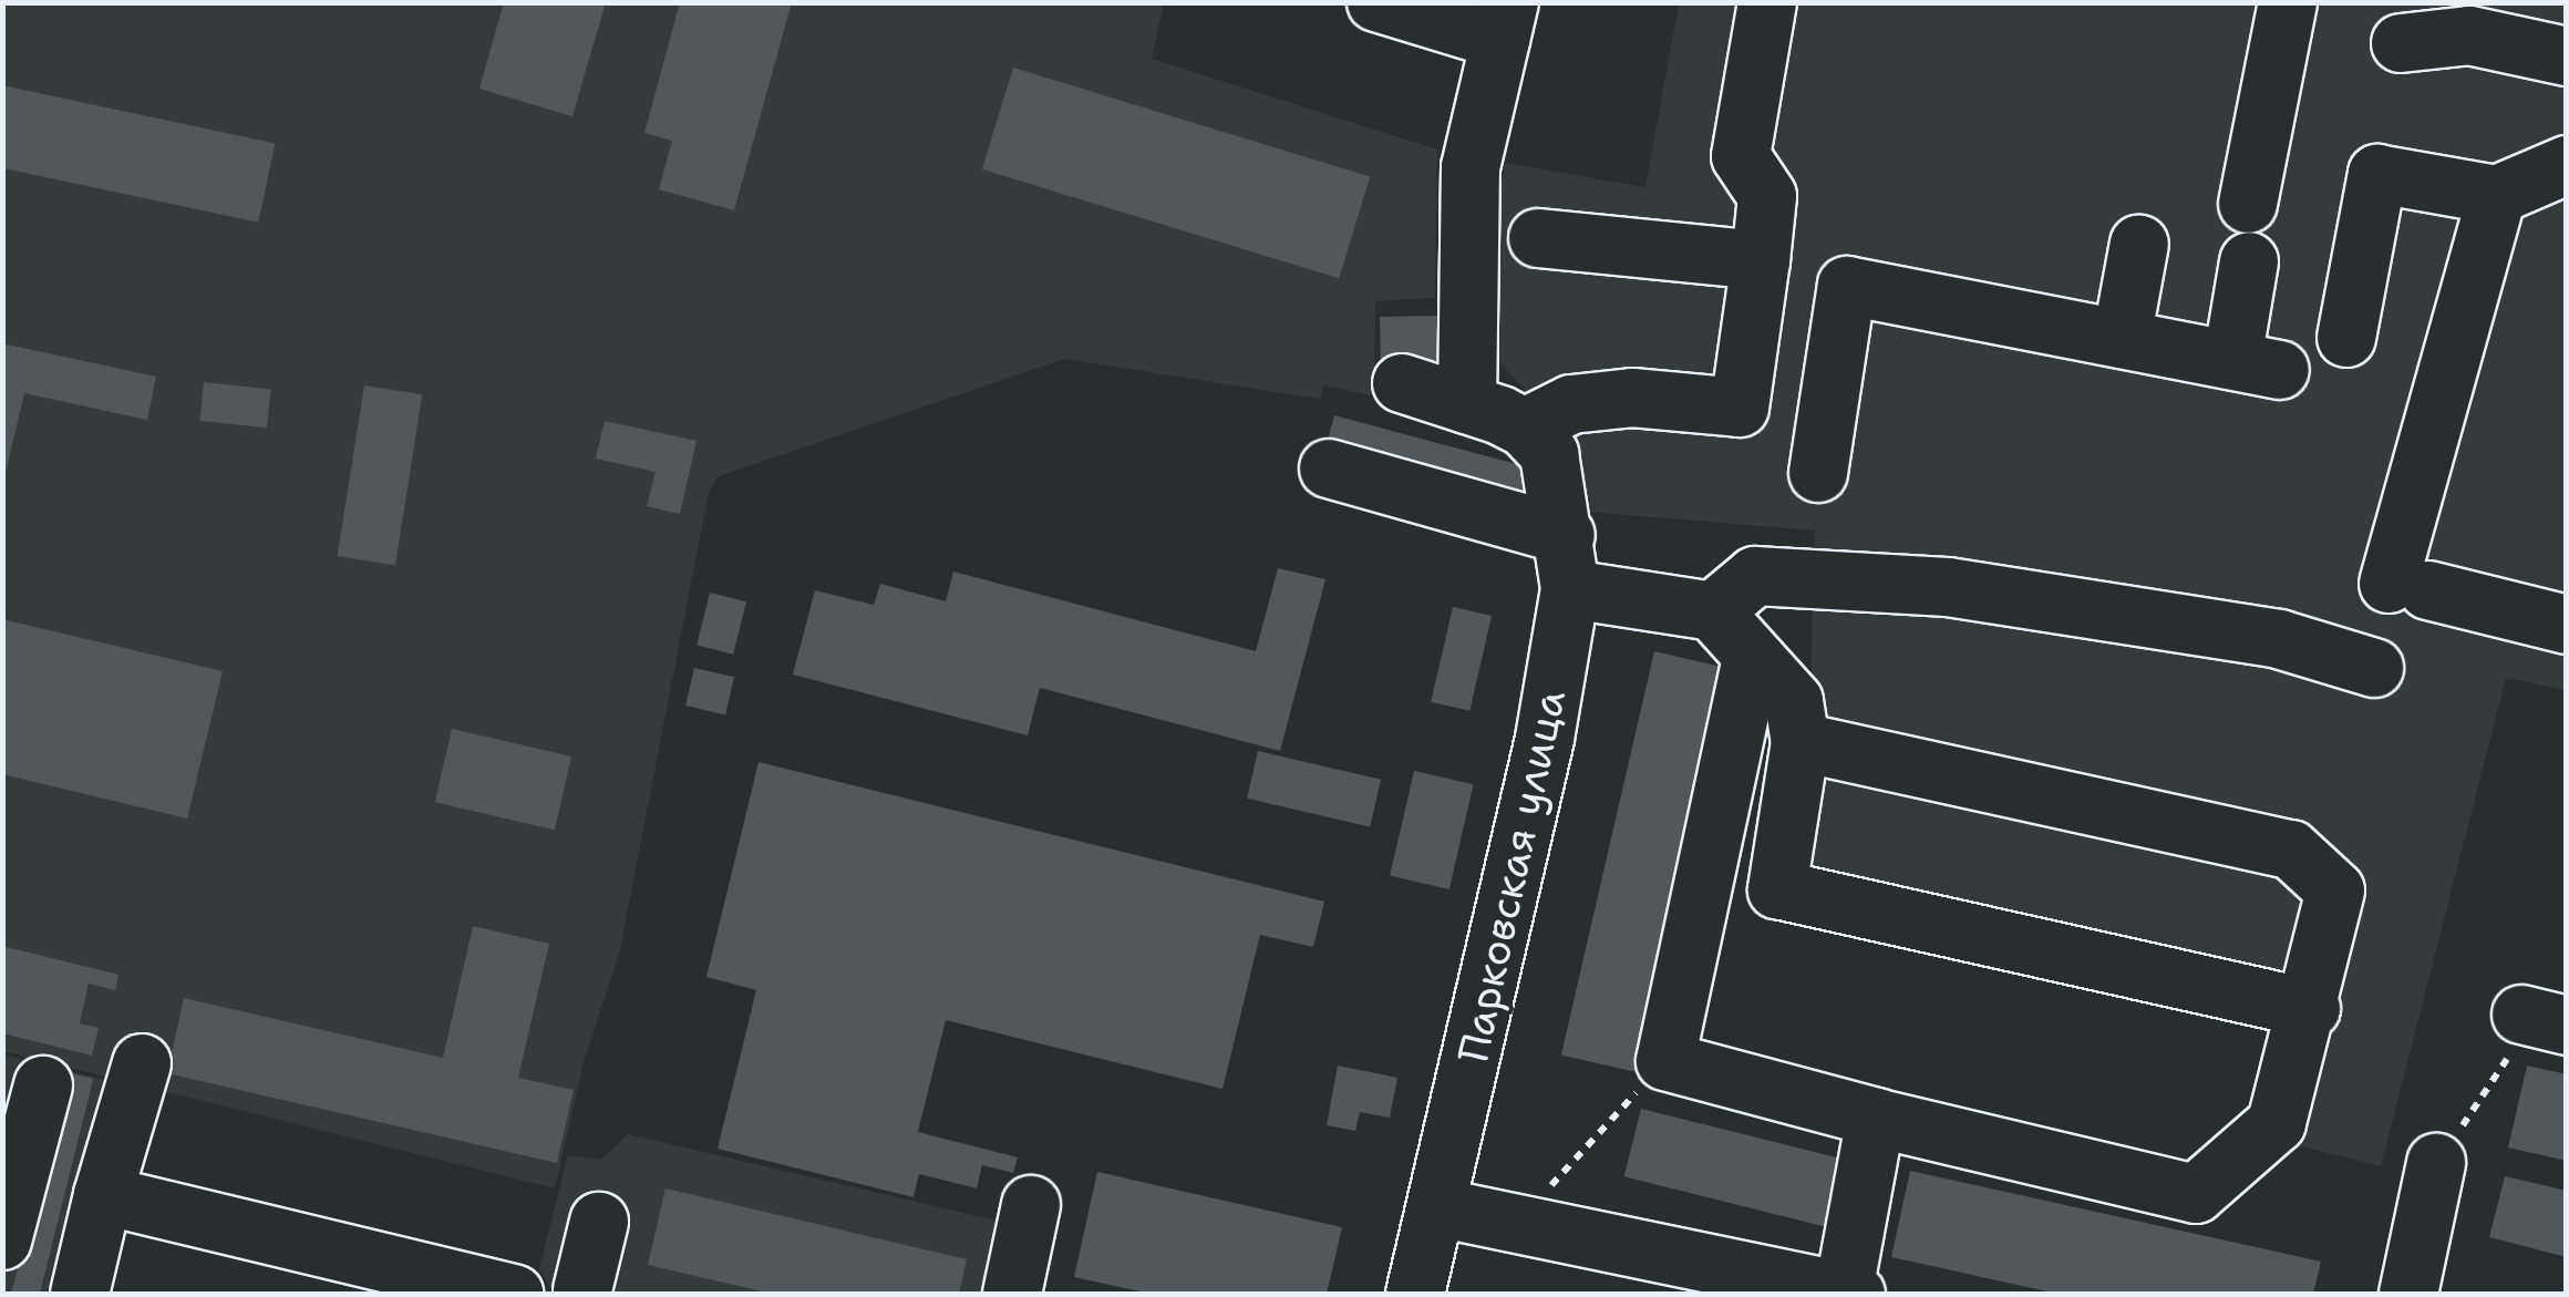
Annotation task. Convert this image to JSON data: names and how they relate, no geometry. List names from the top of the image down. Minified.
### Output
{"streets":{"street":["Парковская улица"]}}
